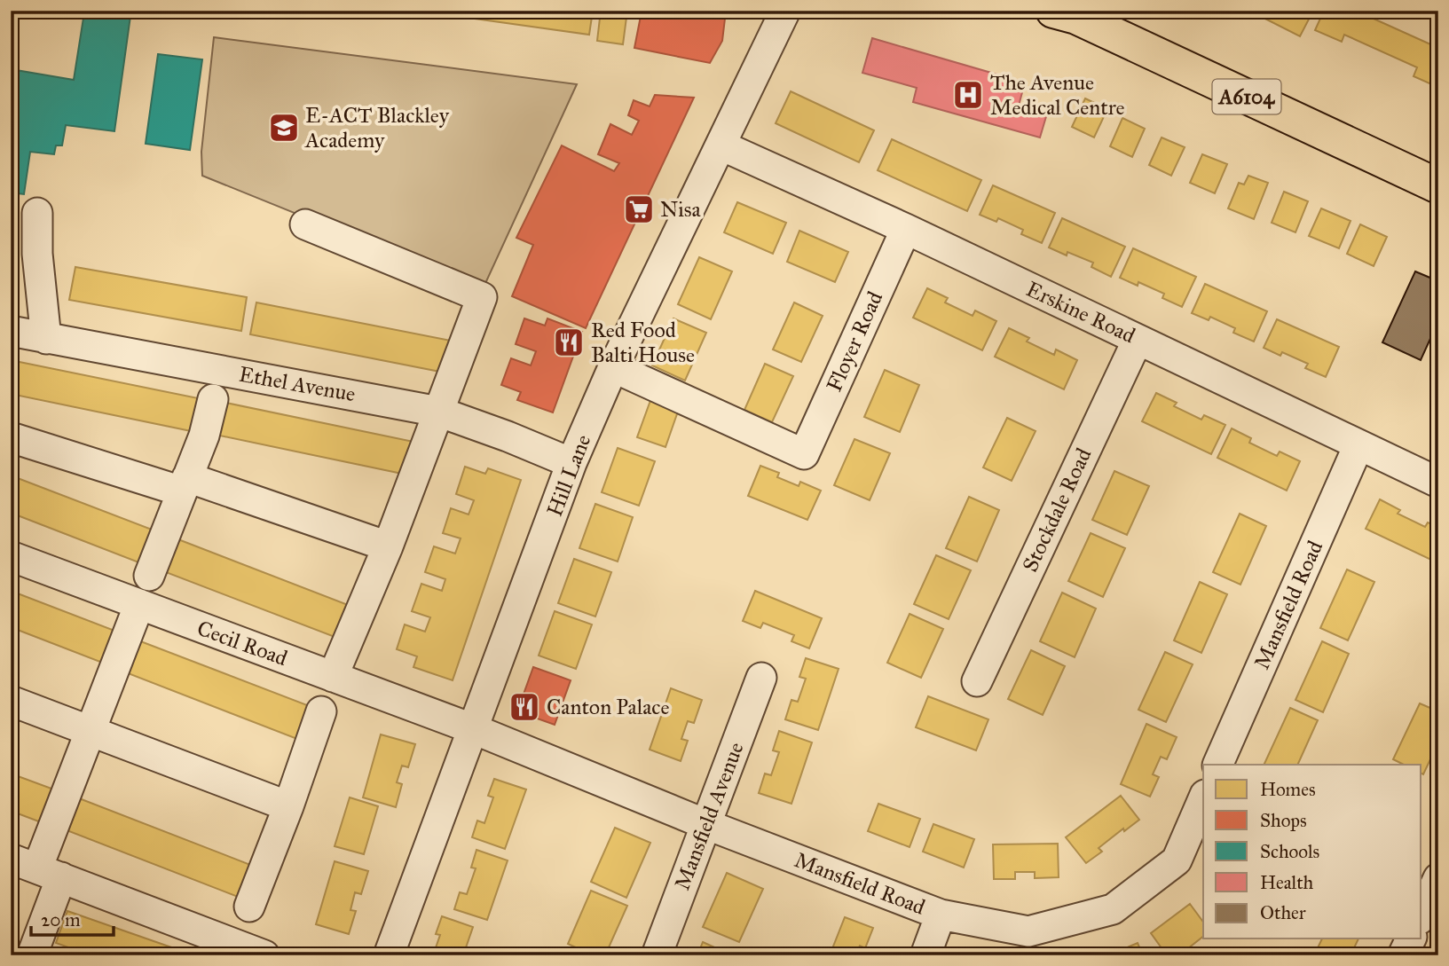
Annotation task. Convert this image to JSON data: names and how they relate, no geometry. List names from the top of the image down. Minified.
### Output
{"streets":{"main road":["A6104"],"street":["Erskine Road","Floyer Road","Ethel Avenue","Hill Lane","Stockdale Road","Mansfield Road","Cecil Road","Mansfield Avenue"]},"crossings":[["Erskine Road","Floyer Road"],["Erskine Road","Hill Lane"],["Erskine Road","Stockdale Road"],["Erskine Road","Mansfield Road"],["Floyer Road","Hill Lane"],["Ethel Avenue","Hill Lane"],["Hill Lane","Mansfield Road"],["Hill Lane","Cecil Road"],["Mansfield Road","Cecil Road"],["Mansfield Road","Mansfield Avenue"]],"places":{"hospital":["The Avenue Medical Centre"],"school or university":["E-ACT Blackley Academy"],"supermarket":["Nisa"],"restaurant":["Red Food Balti House","Canton Palace"]},"legend":["Homes","Shops","Schools","Health","Other"],"scale_bar":"20 m"}
